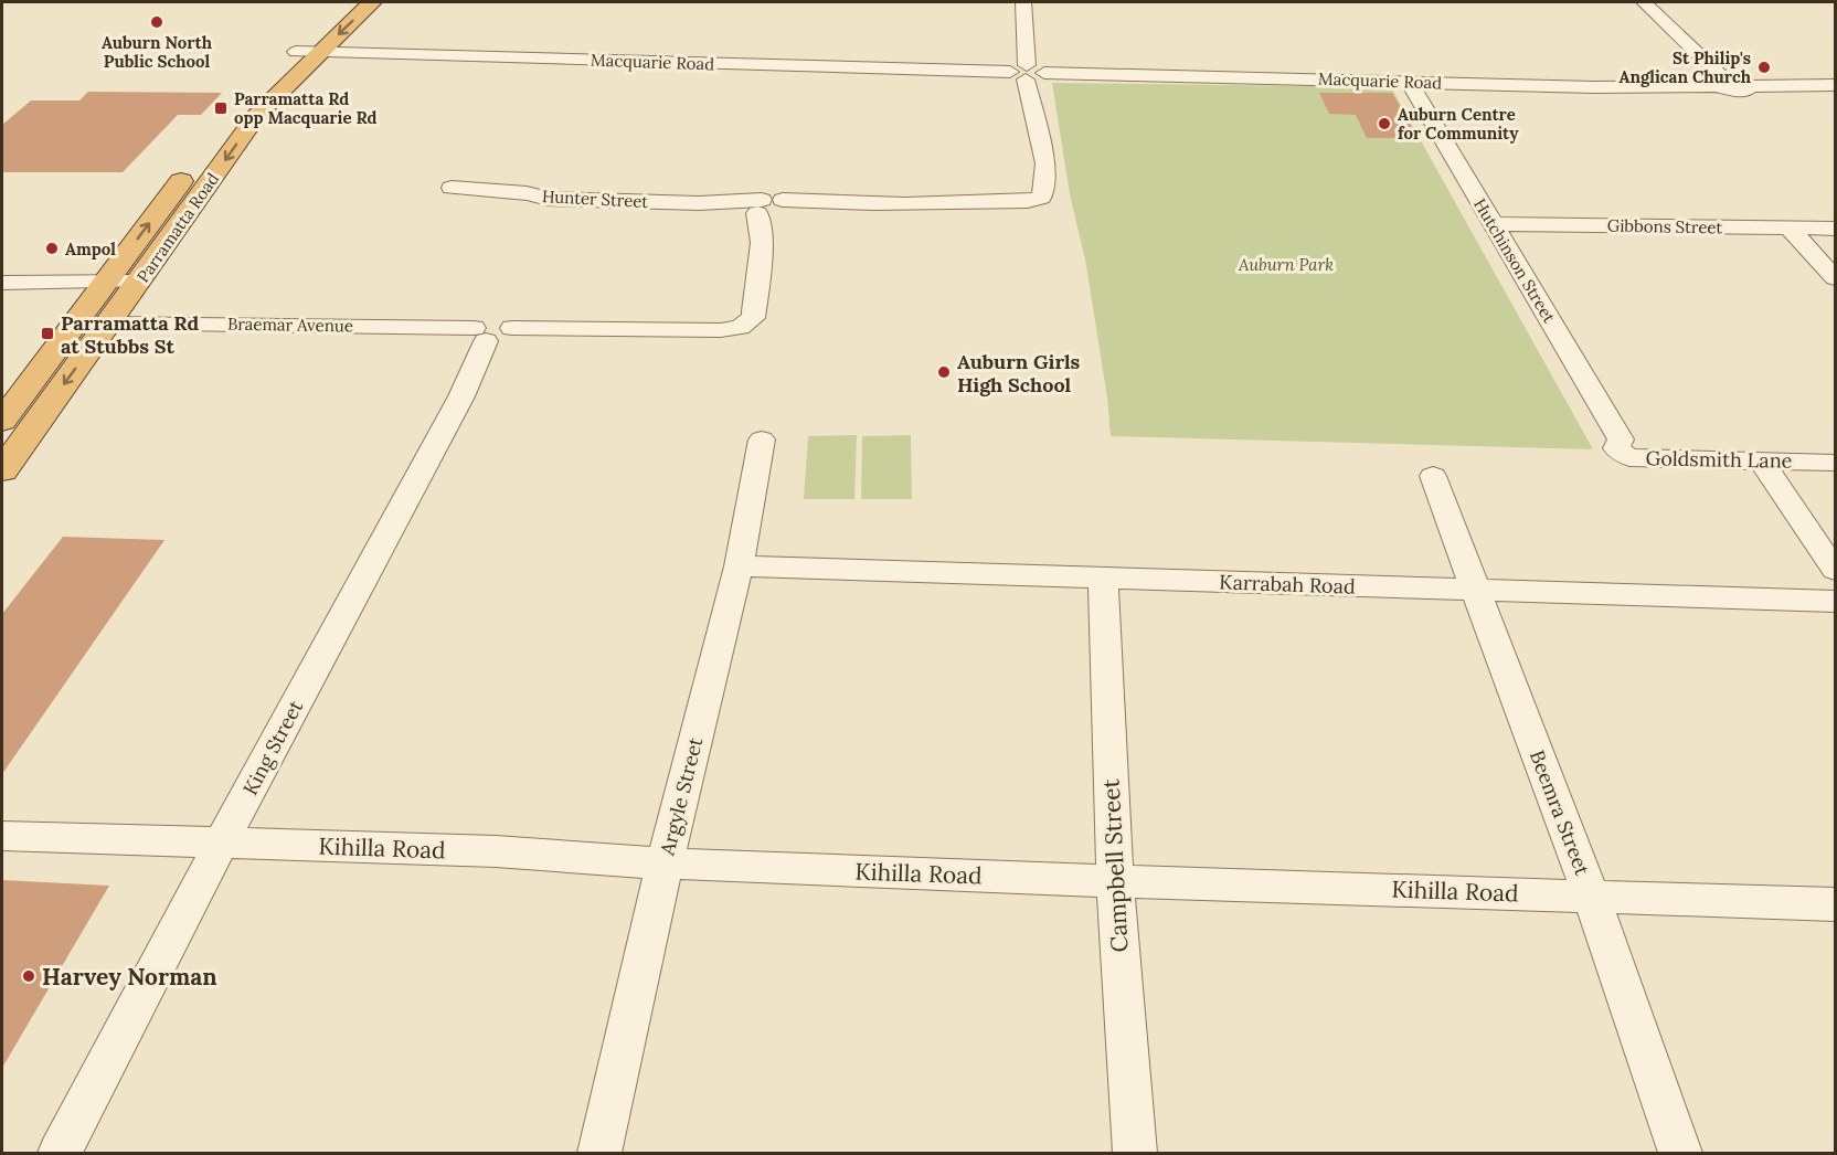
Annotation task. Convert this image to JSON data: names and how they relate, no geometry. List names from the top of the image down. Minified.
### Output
{"streets":{"highway":["Parramatta Road"],"street":["Macquarie Road","Hunter Street","Gibbons Street","Hutchinson Street","Braemar Avenue","Goldsmith Lane","Karrabah Road","King Street","Argyle Street","Beemra Street","Kihilla Road","Campbell Street"]},"crossings":[["Macquarie Road","Hunter Street"],["Macquarie Road","Parramatta Road"],["Macquarie Road","Hutchinson Street"],["Hunter Street","Braemar Avenue"],["Gibbons Street","Hutchinson Street"],["Parramatta Road","Braemar Avenue"],["Hutchinson Street","Goldsmith Lane"],["Braemar Avenue","King Street"],["Karrabah Road","Argyle Street"],["Karrabah Road","Beemra Street"],["Karrabah Road","Campbell Street"],["King Street","Kihilla Road"],["Argyle Street","Kihilla Road"],["Beemra Street","Kihilla Road"],["Kihilla Road","Campbell Street"]],"parks":["Auburn Park"],"places":{"other":["Auburn North Public School","St Philip's Anglican Church","Auburn Centre for Community","Ampol","Auburn Girls High School","Harvey Norman"],"transit":["Parramatta Rd opp Macquarie Rd","Parramatta Rd at Stubbs St"]}}
